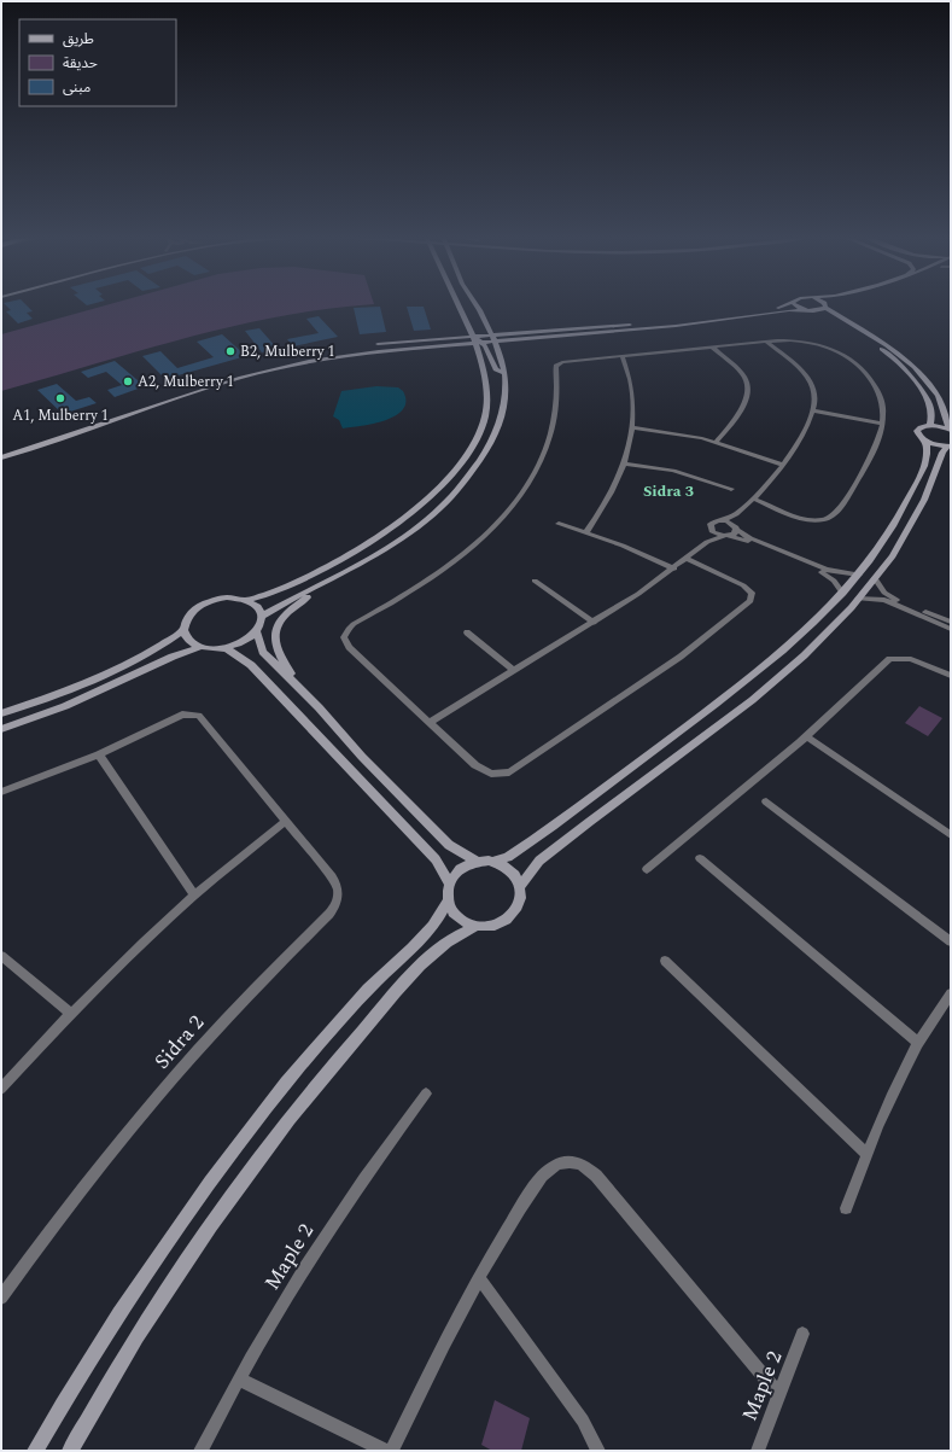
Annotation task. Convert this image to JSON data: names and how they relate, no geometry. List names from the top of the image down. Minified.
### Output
{"streets":{"street":["Sidra 2","Maple 2"]},"districts":["Sidra 3"],"places":["B2, Mulberry 1","A2, Mulberry 1","A1, Mulberry 1"],"legend":["طريق","حديقة","مبنى"]}
